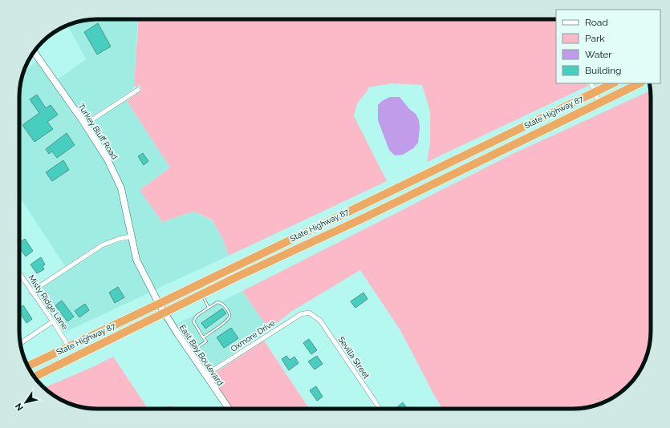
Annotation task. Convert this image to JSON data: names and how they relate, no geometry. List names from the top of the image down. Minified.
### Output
{"streets":{"highway":["State Highway 87"],"street":["Turkey Bluff Road","Misty Ridge Lane","Oxmore Drive","East Bay Boulevard","Sevilla Street"]},"crossings":[["State Highway 87","Turkey Bluff Road"],["State Highway 87","Misty Ridge Lane"],["State Highway 87","East Bay Boulevard"],["Turkey Bluff Road","East Bay Boulevard"],["Oxmore Drive","East Bay Boulevard"],["Oxmore Drive","Sevilla Street"]],"legend":["Road","Park","Water","Building"],"north":"bottom left"}
